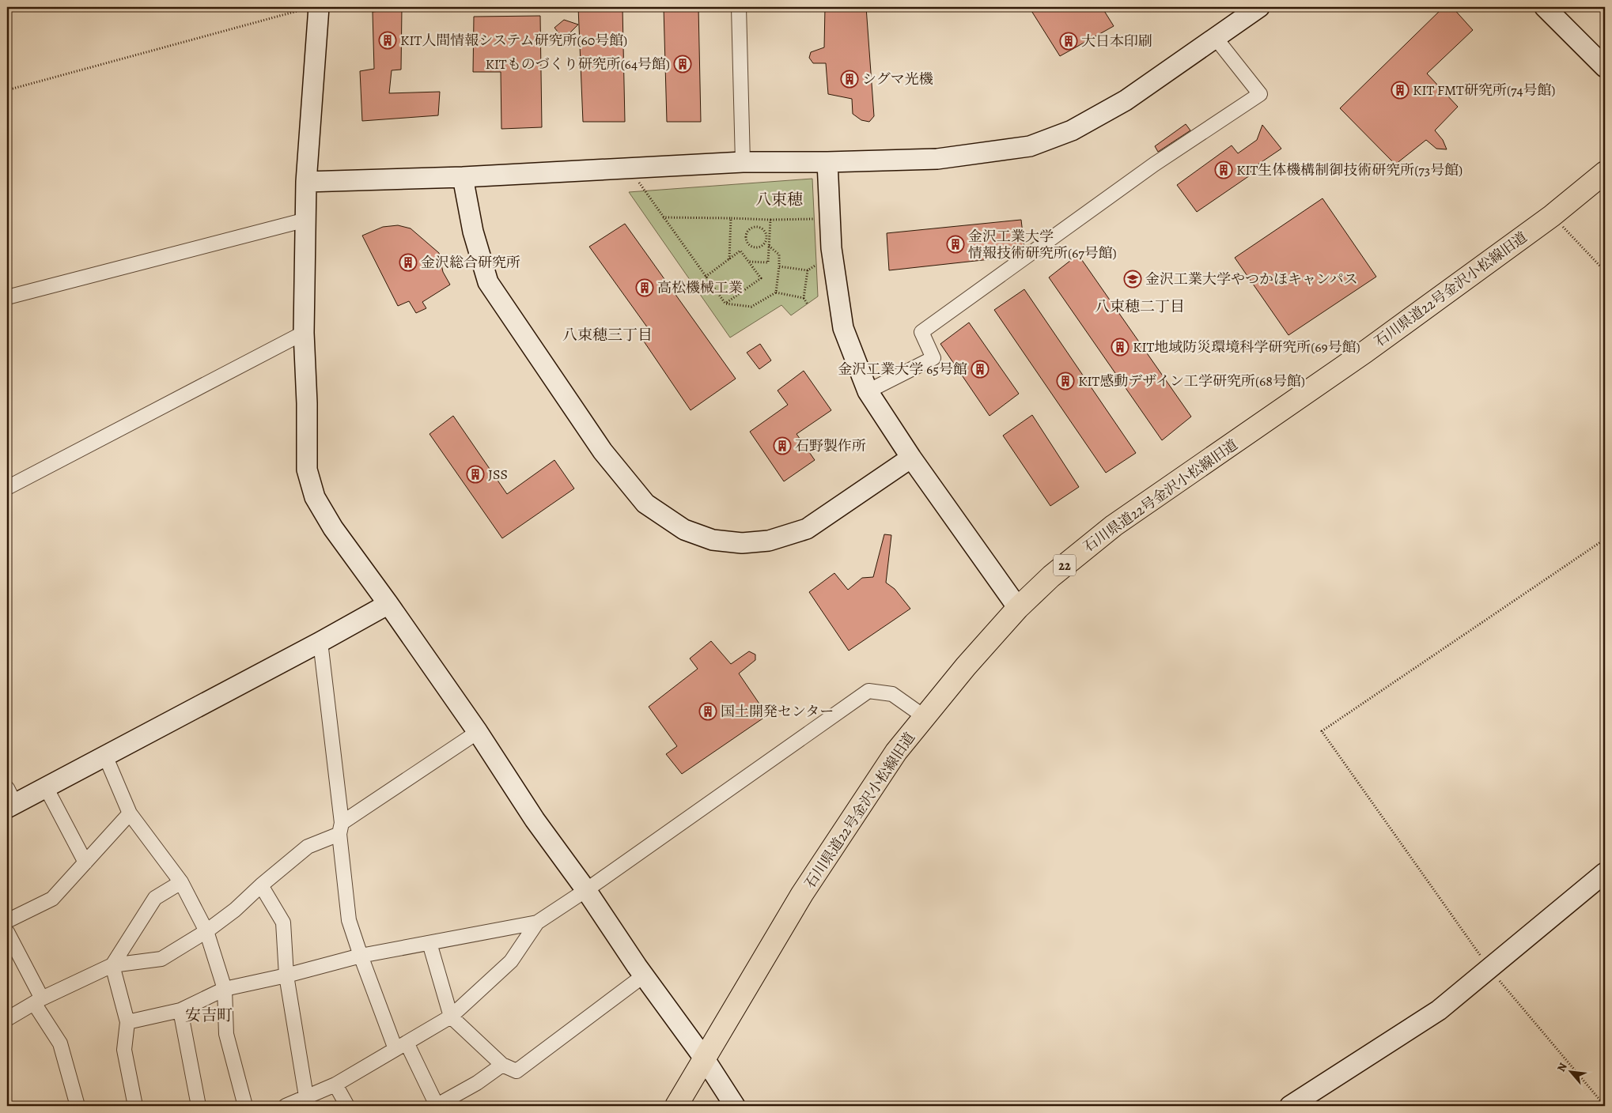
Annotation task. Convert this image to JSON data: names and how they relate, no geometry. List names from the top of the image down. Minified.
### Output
{"streets":{"main road":["石川県道22号金沢小松線旧道","22"]},"districts":["八束穂","八束穂二丁目","八束穂三丁目","安吉町"],"places":{"building":["KIT人間情報システム研究所(60号館)","大日本印刷","KITものづくり研究所(64号館)","シグマ光機","KIT FMT研究所(74号館)","KIT生体機構制御技術研究所(73号館)","金沢工業大学 情報技術研究所(67号館)","金沢総合研究所","高松機械工業","KIT地域防災環境科学研究所(69号館)","金沢工業大学 65号館","KIT感動デザイン工学研究所(68号館)","石野製作所","JSS","国土開発センター"],"school or university":["金沢工業大学やつかほキャンパス"]},"north":"top left"}
